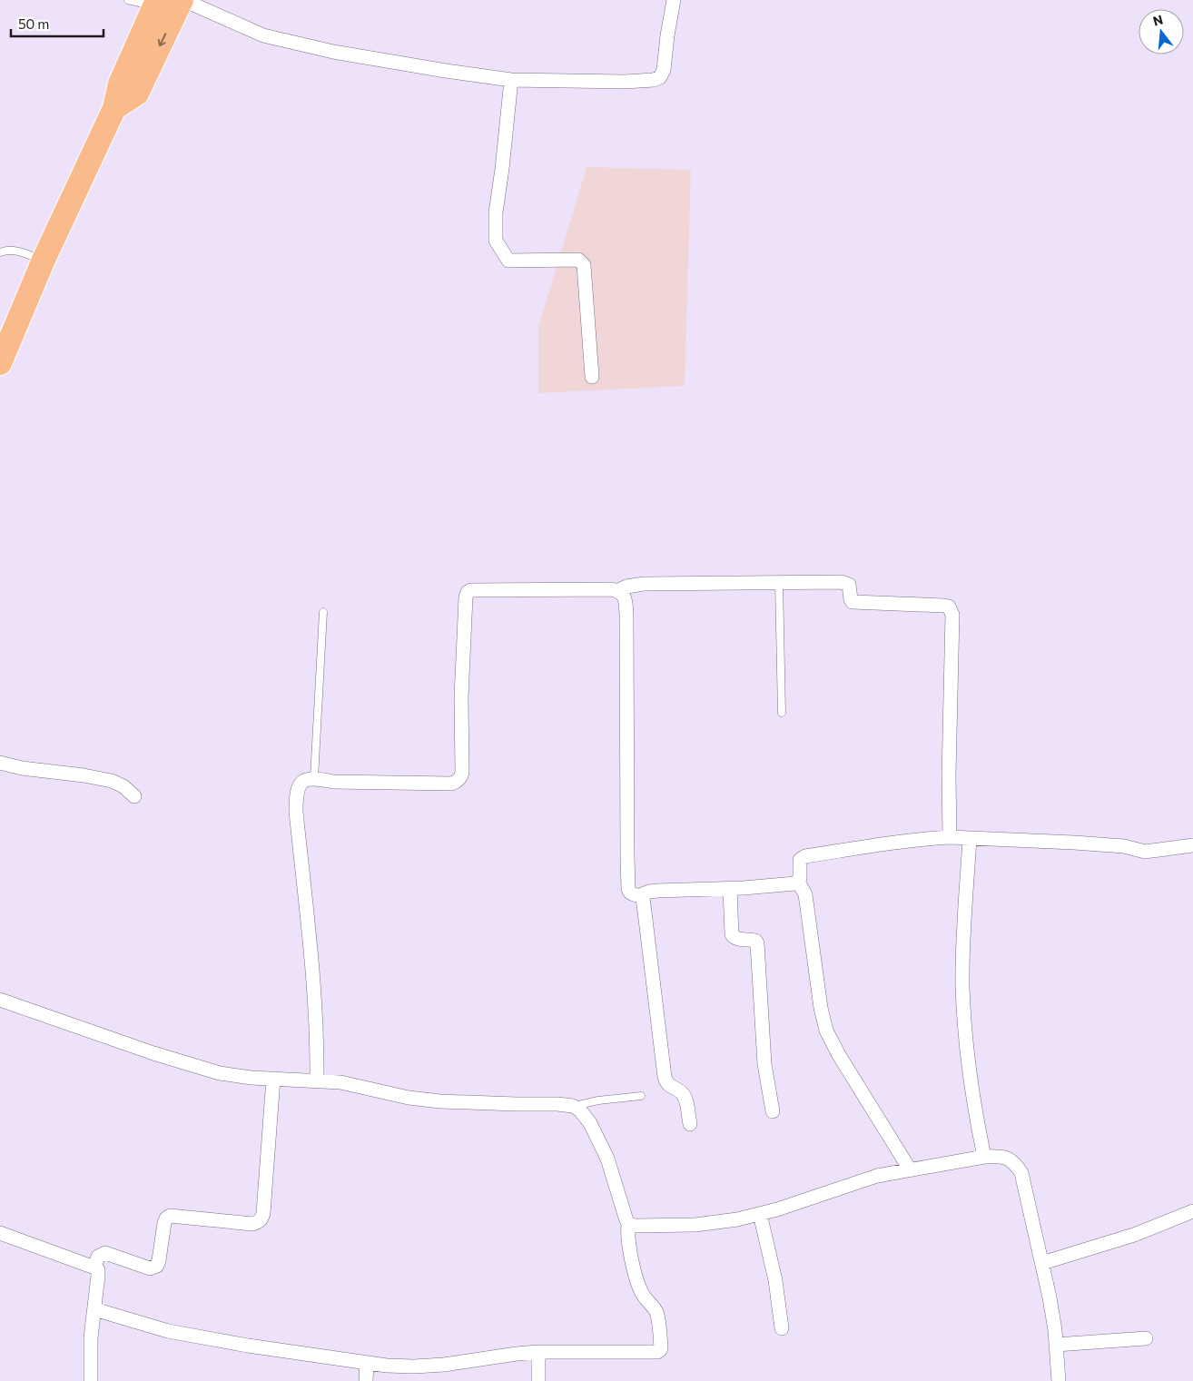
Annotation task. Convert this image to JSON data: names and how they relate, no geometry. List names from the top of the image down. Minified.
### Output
{"scale_bar":"50 m","north":"top"}
